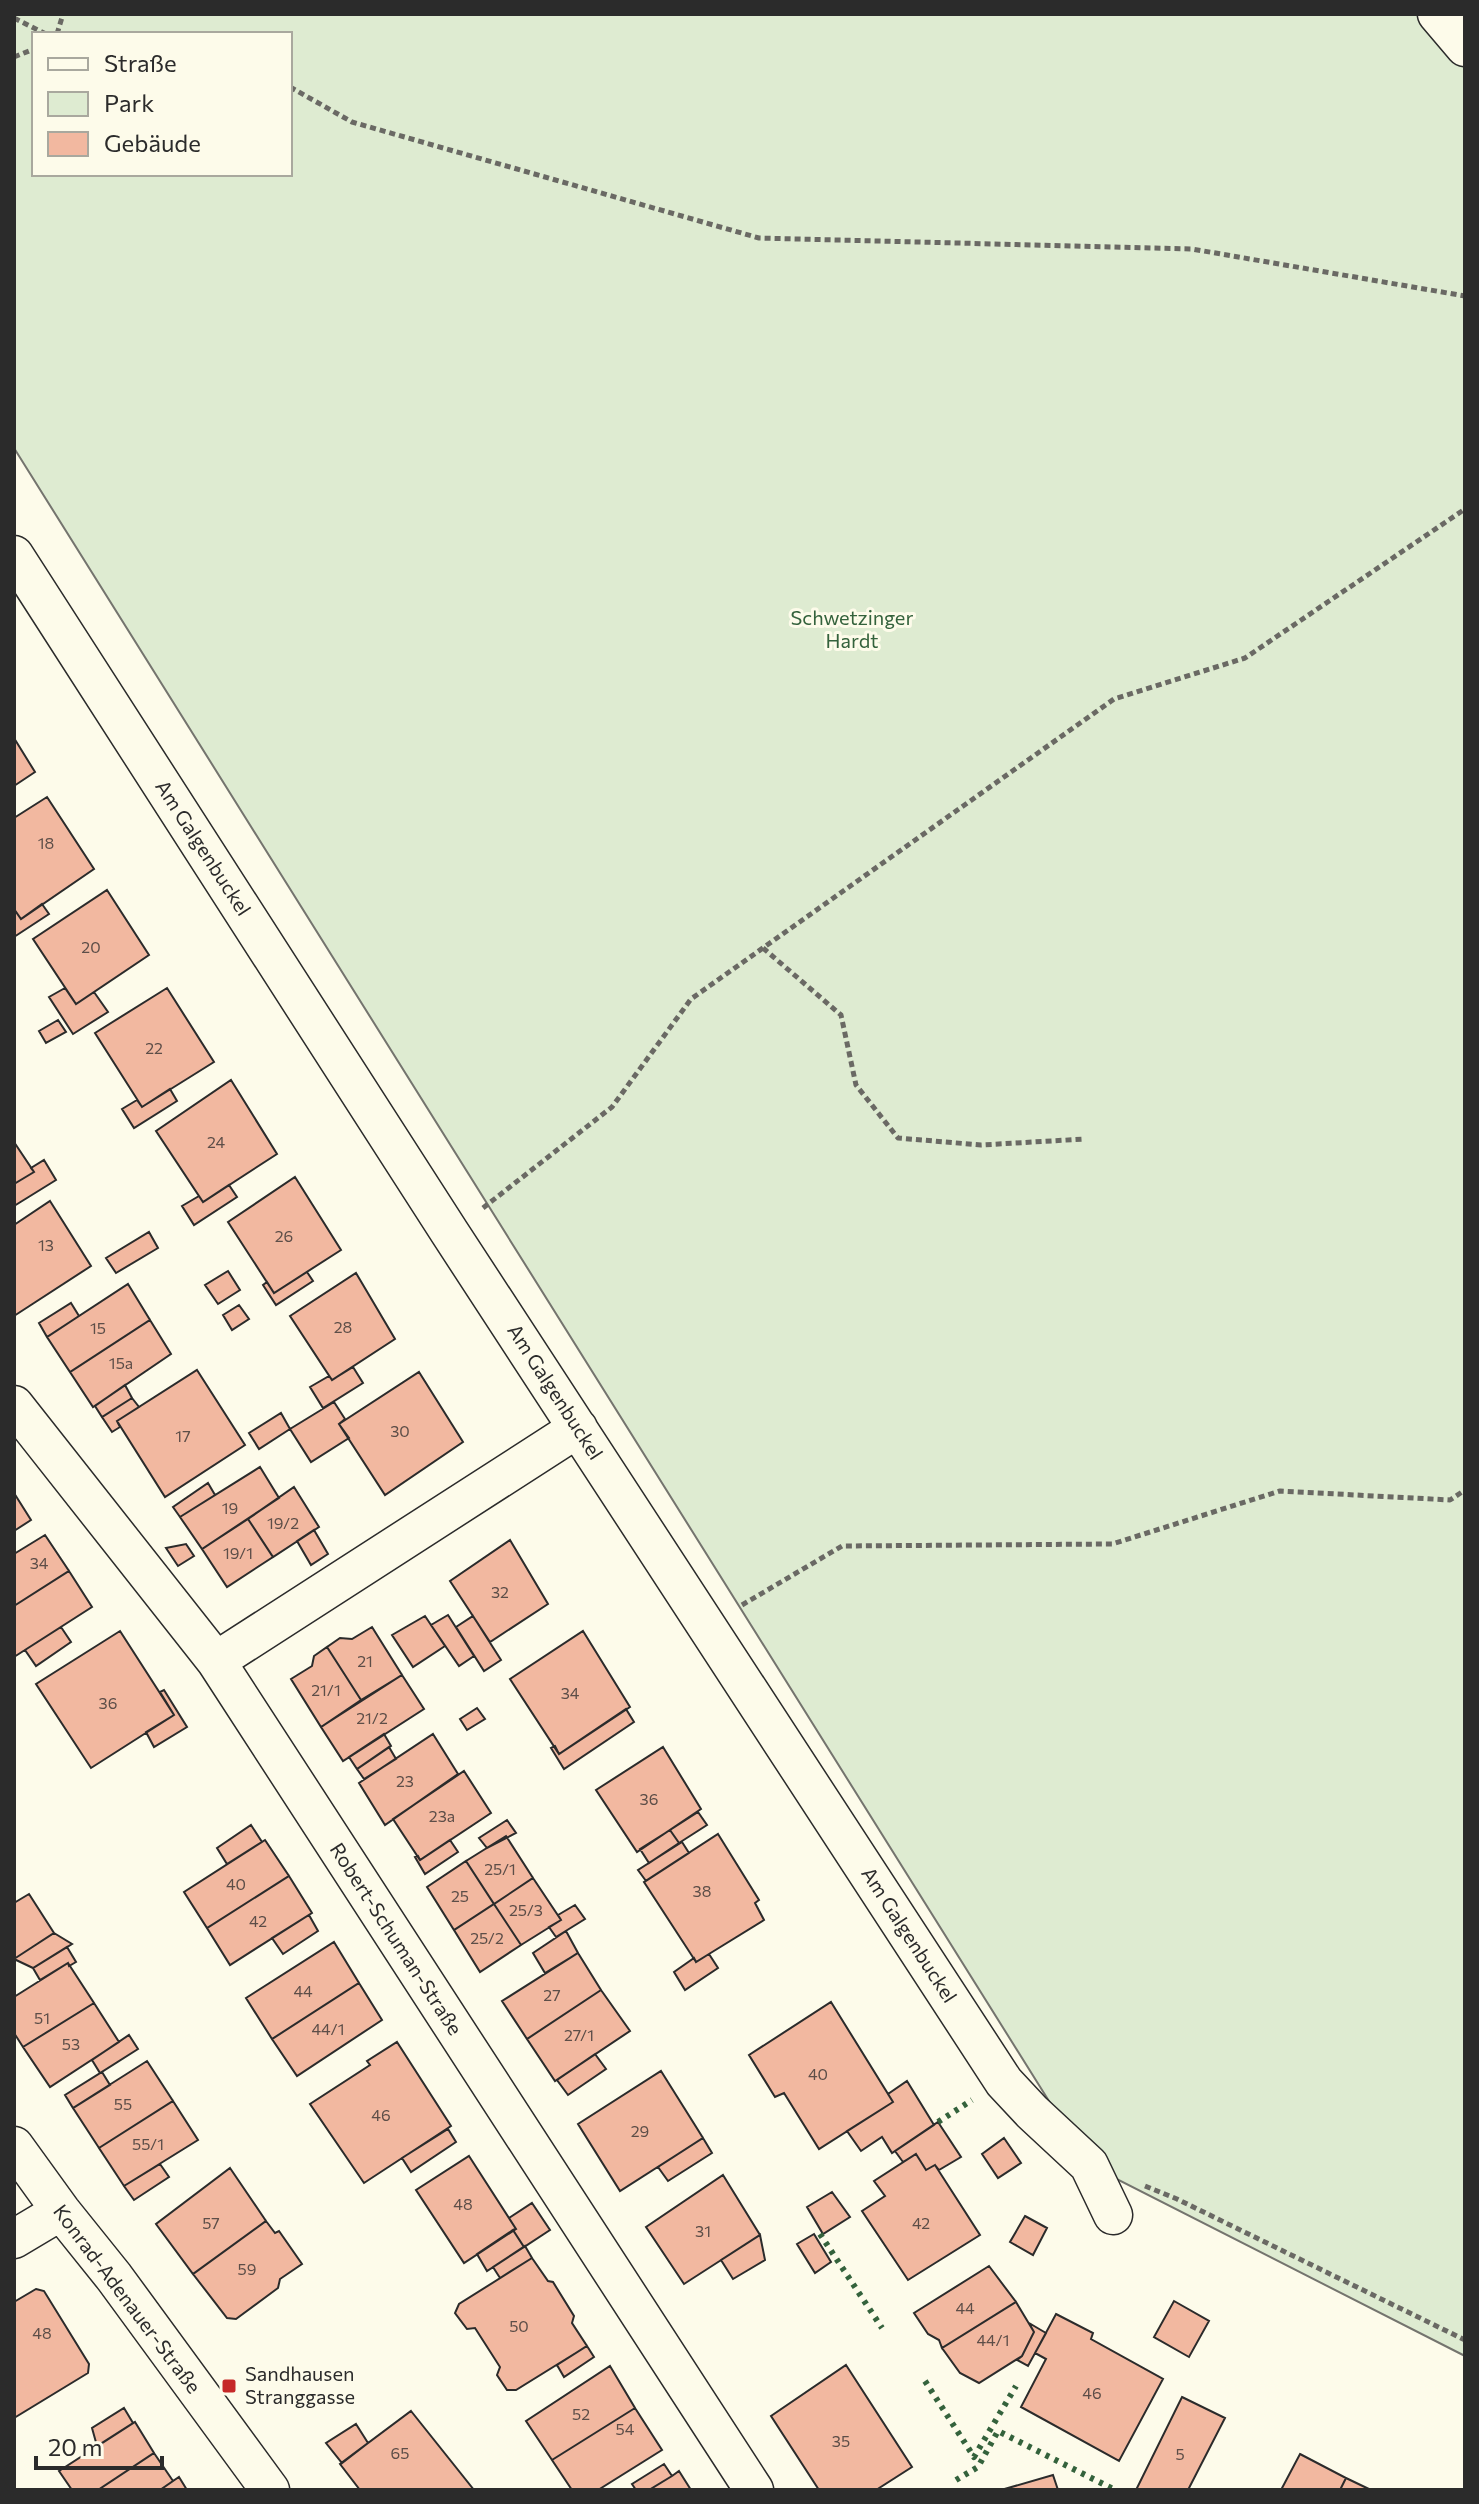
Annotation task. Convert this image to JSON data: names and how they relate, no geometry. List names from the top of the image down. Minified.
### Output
{"streets":{"street":["Am Galgenbuckel","Robert-Schuman-Straße","Konrad-Adenauer-Straße"]},"parks":["Schwetzinger Hardt"],"places":{"transit":["Sandhausen Stranggasse"]},"house_numbers":["18","20","22","24","26","13","28","15","15a","30","17","19","19/2","19/1","34","32","21","21/1","34","36","21/2","23","36","23a","25/1","40","38","25","25/3","42","25/2","44","27","51","44/1","27/1","53","40","55","46","29","55/1","48","57","42","31","59","44","50","48","44/1","46","52","54","35","65","5"],"legend":["Straße","Park","Gebäude"],"scale_bar":"20 m"}
